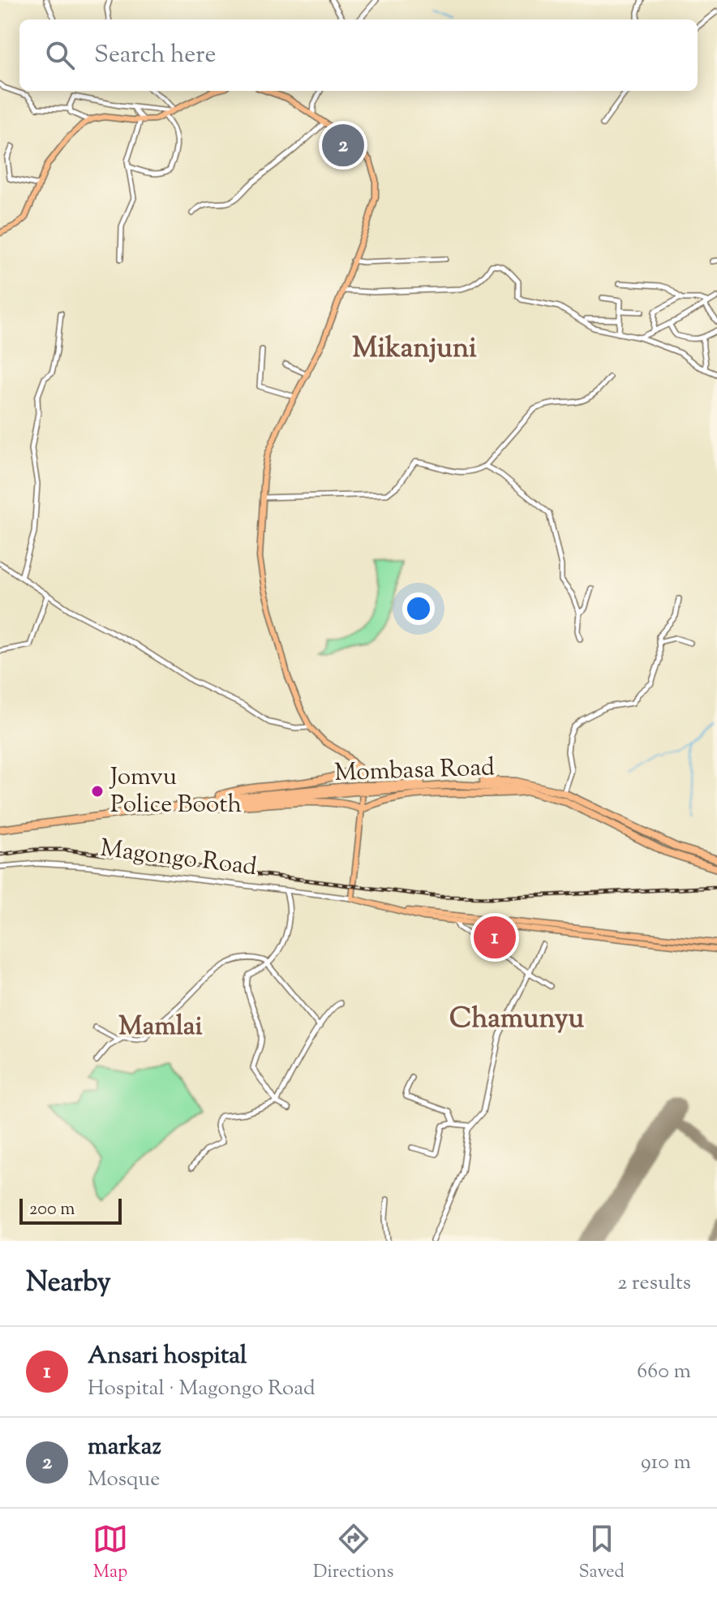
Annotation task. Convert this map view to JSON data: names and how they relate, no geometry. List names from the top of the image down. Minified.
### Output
{"streets":{"highway":["Mombasa Road"],"main road":["Magongo Road"]},"districts":["Mikanjuni","Chamunyu","Mamlai"],"places":["Jomvu Police Booth"],"scale_bar":"200 m","page":{"search":"Search here","pins":["2","1"],"scale":"200 m","heading":["Nearby","2 results"],"list":[{"mark":"1","name":"Ansari hospital","note":"Hospital · Magongo Road","value":"660 m"},{"mark":"2","name":"markaz","note":"Mosque","value":"910 m"}],"nav":["Map","Directions","Saved"]}}
